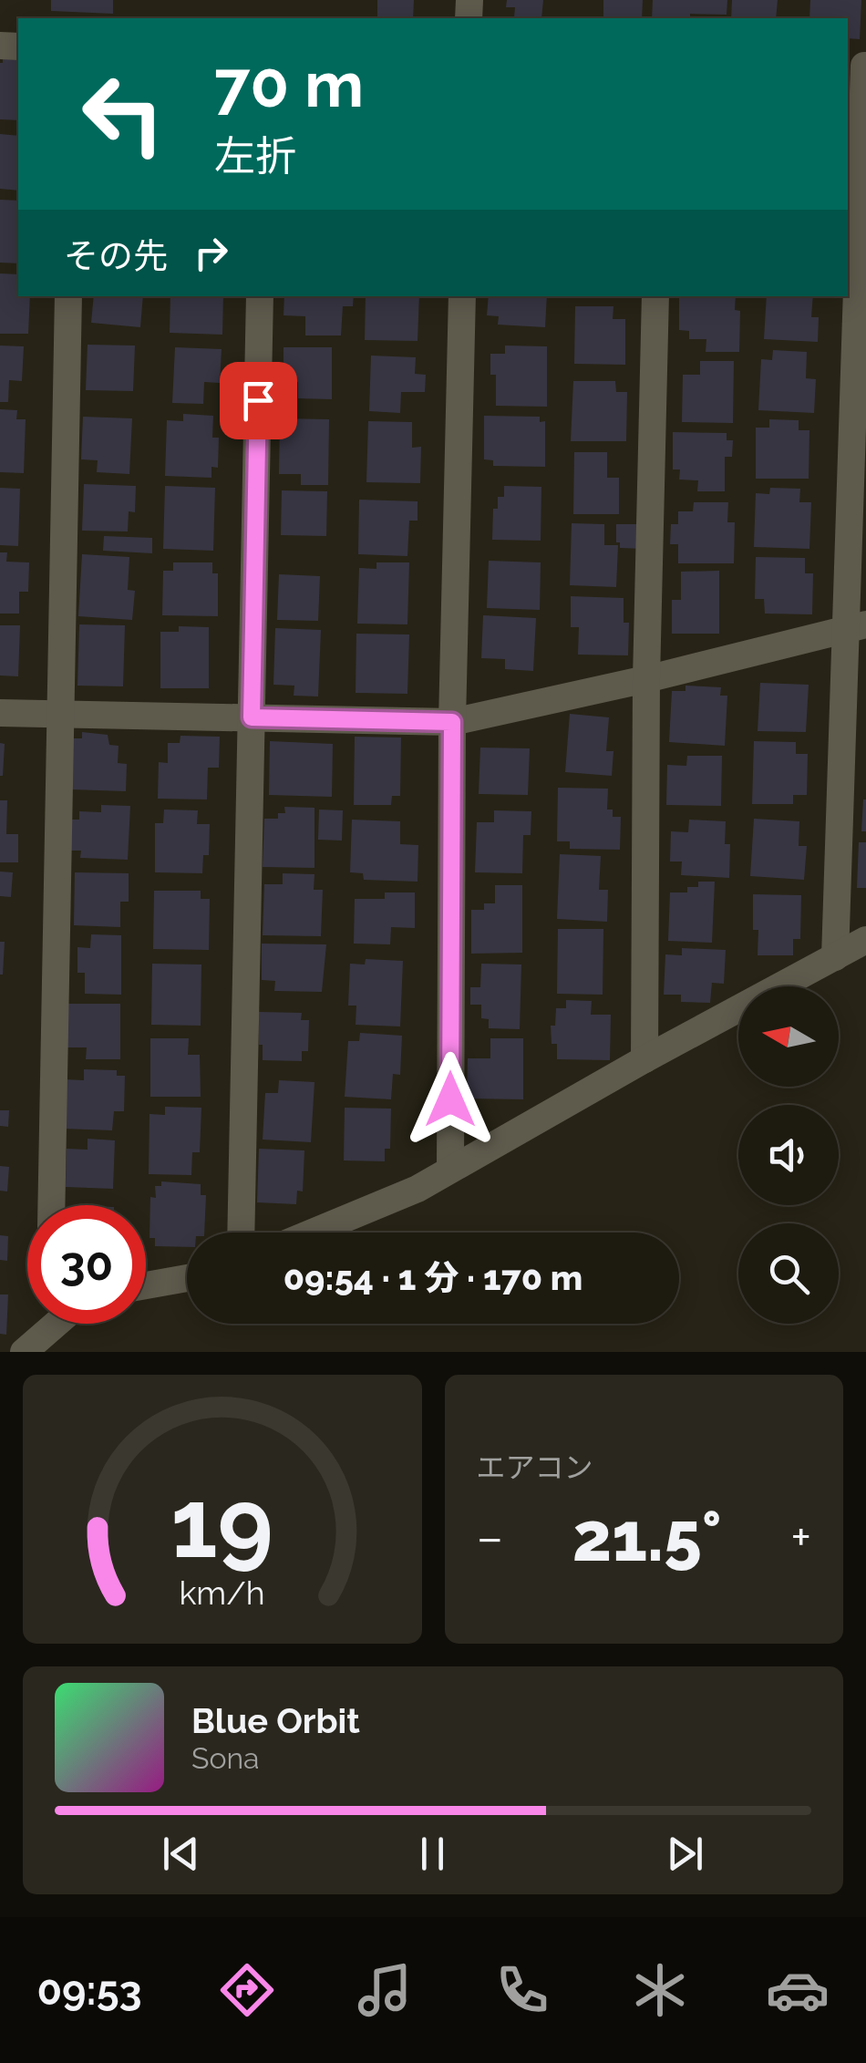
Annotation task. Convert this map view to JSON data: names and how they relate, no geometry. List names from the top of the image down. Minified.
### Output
{"north":"left","page":{"turn":["70 m","左折"],"then":"その先","limit":"30","trip":"09:54 · 1 分 · 170 m","tile":"エアコン","heat":["−","21.5°","+"],"song":["Blue Orbit","Sona"],"tabs":"09:53","gauge":["19","km/h"]}}
